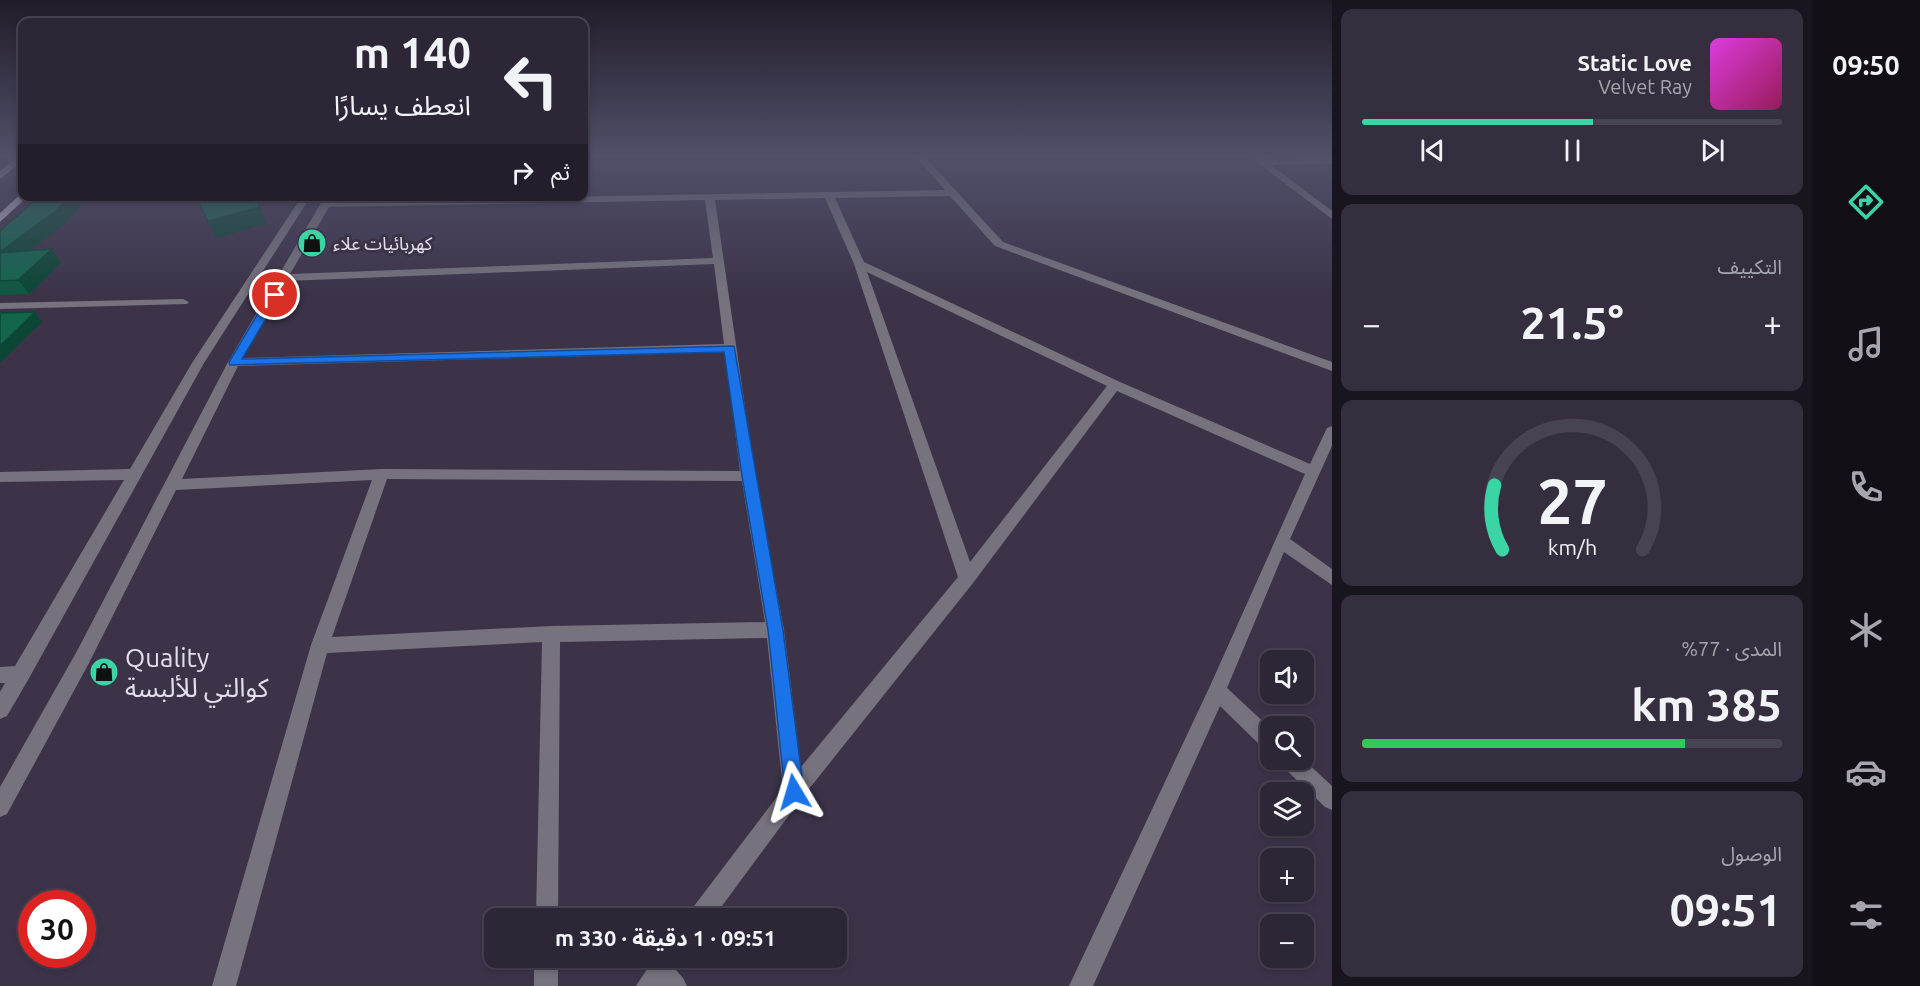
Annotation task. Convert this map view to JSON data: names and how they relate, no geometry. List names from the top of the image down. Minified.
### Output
{"places":{"shop":["كهربائيات علاء","Quality كوالتي للألبسة"]},"page":{"tabs":"09:50","turn":["140 m","انعطف يسارًا"],"song":["Static Love","Velvet Ray"],"then":"ثم","tile":["التكييف",["المدى · 77%","385 km"],["الوصول","09:51"]],"heat":["−","21.5°","+"],"map_buttons":["+","−"],"limit":"30","trip":"09:51 · 1 دقيقة · 330 m","gauge":["27","km/h"]}}
